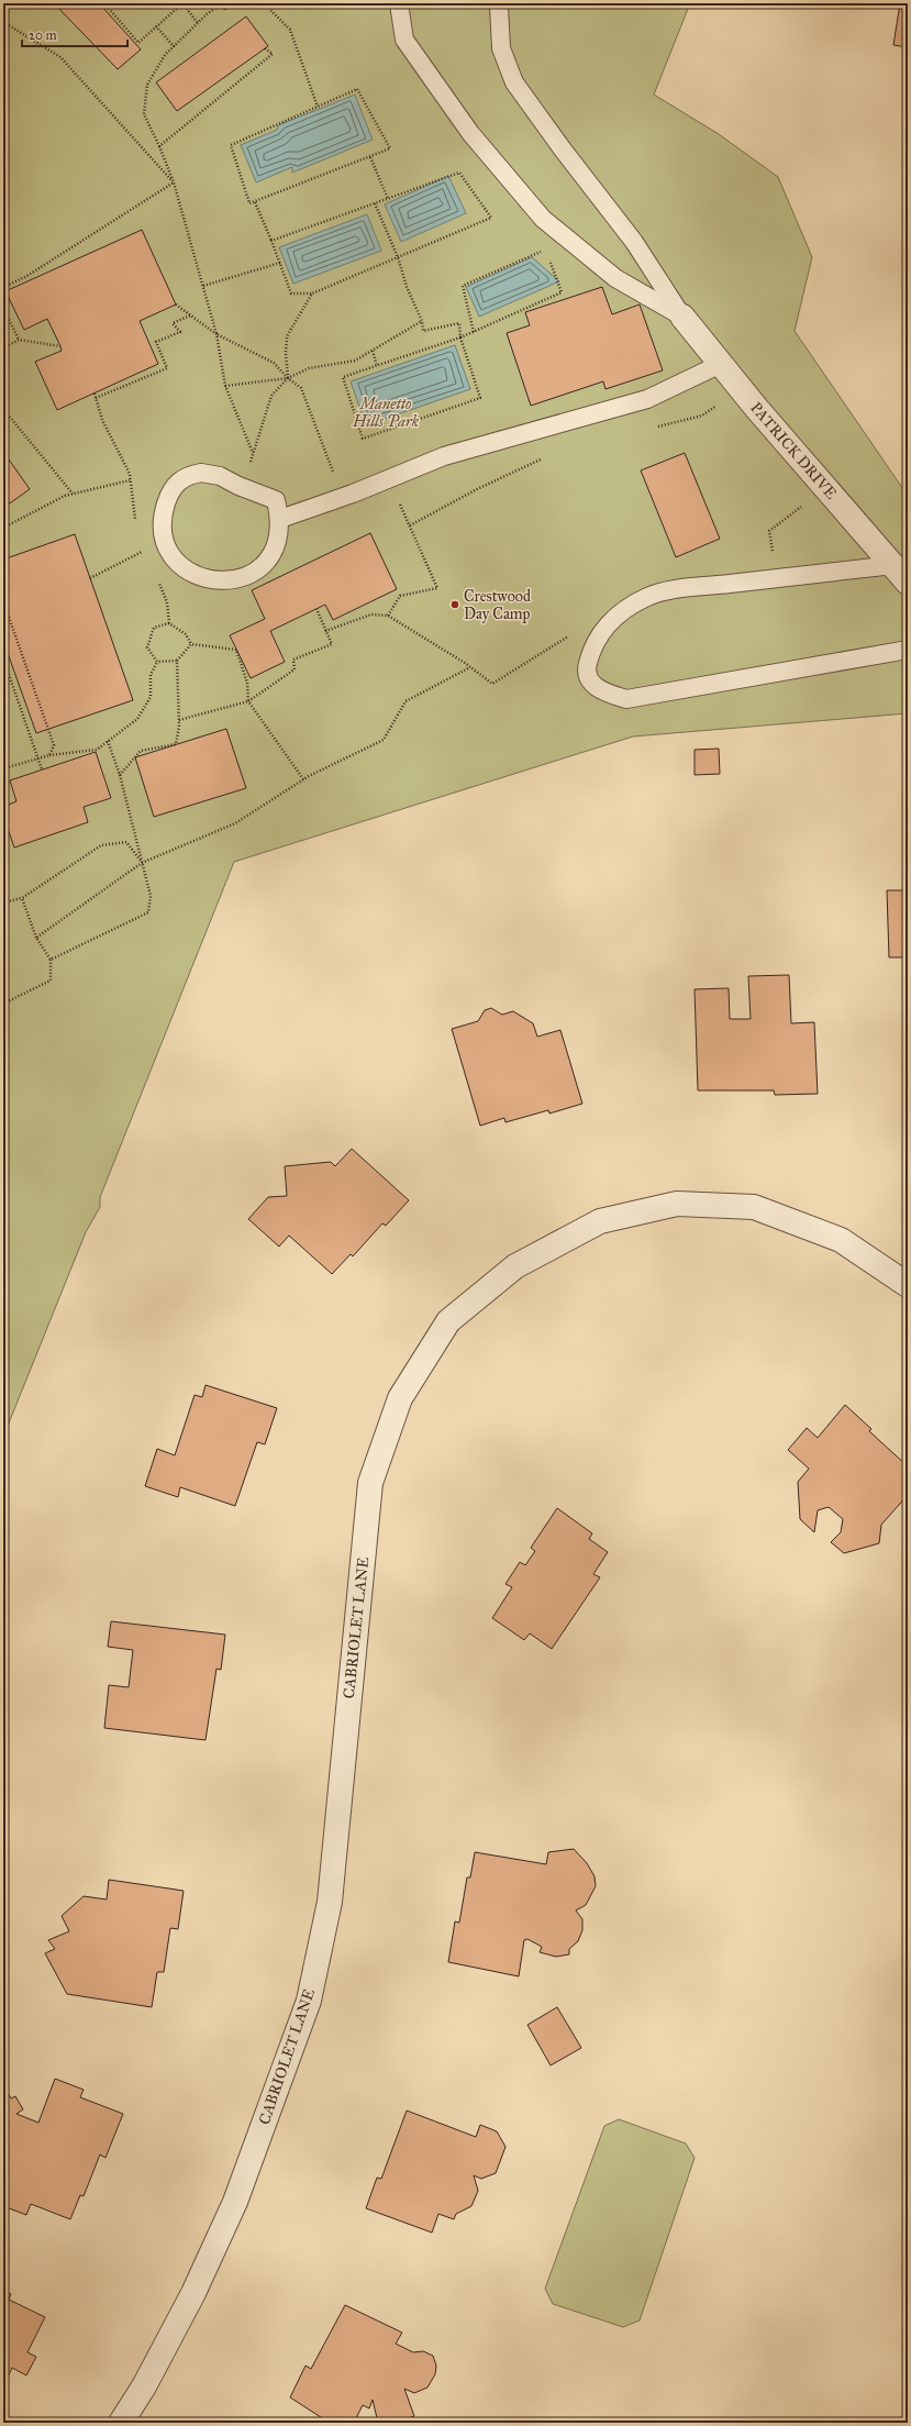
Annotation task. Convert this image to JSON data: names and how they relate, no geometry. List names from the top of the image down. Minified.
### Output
{"streets":{"street":["PATRICK DRIVE","CABRIOLET LANE"]},"parks":["Manetto Hills Park"],"places":["Crestwood Day Camp"],"scale_bar":"20 m"}
